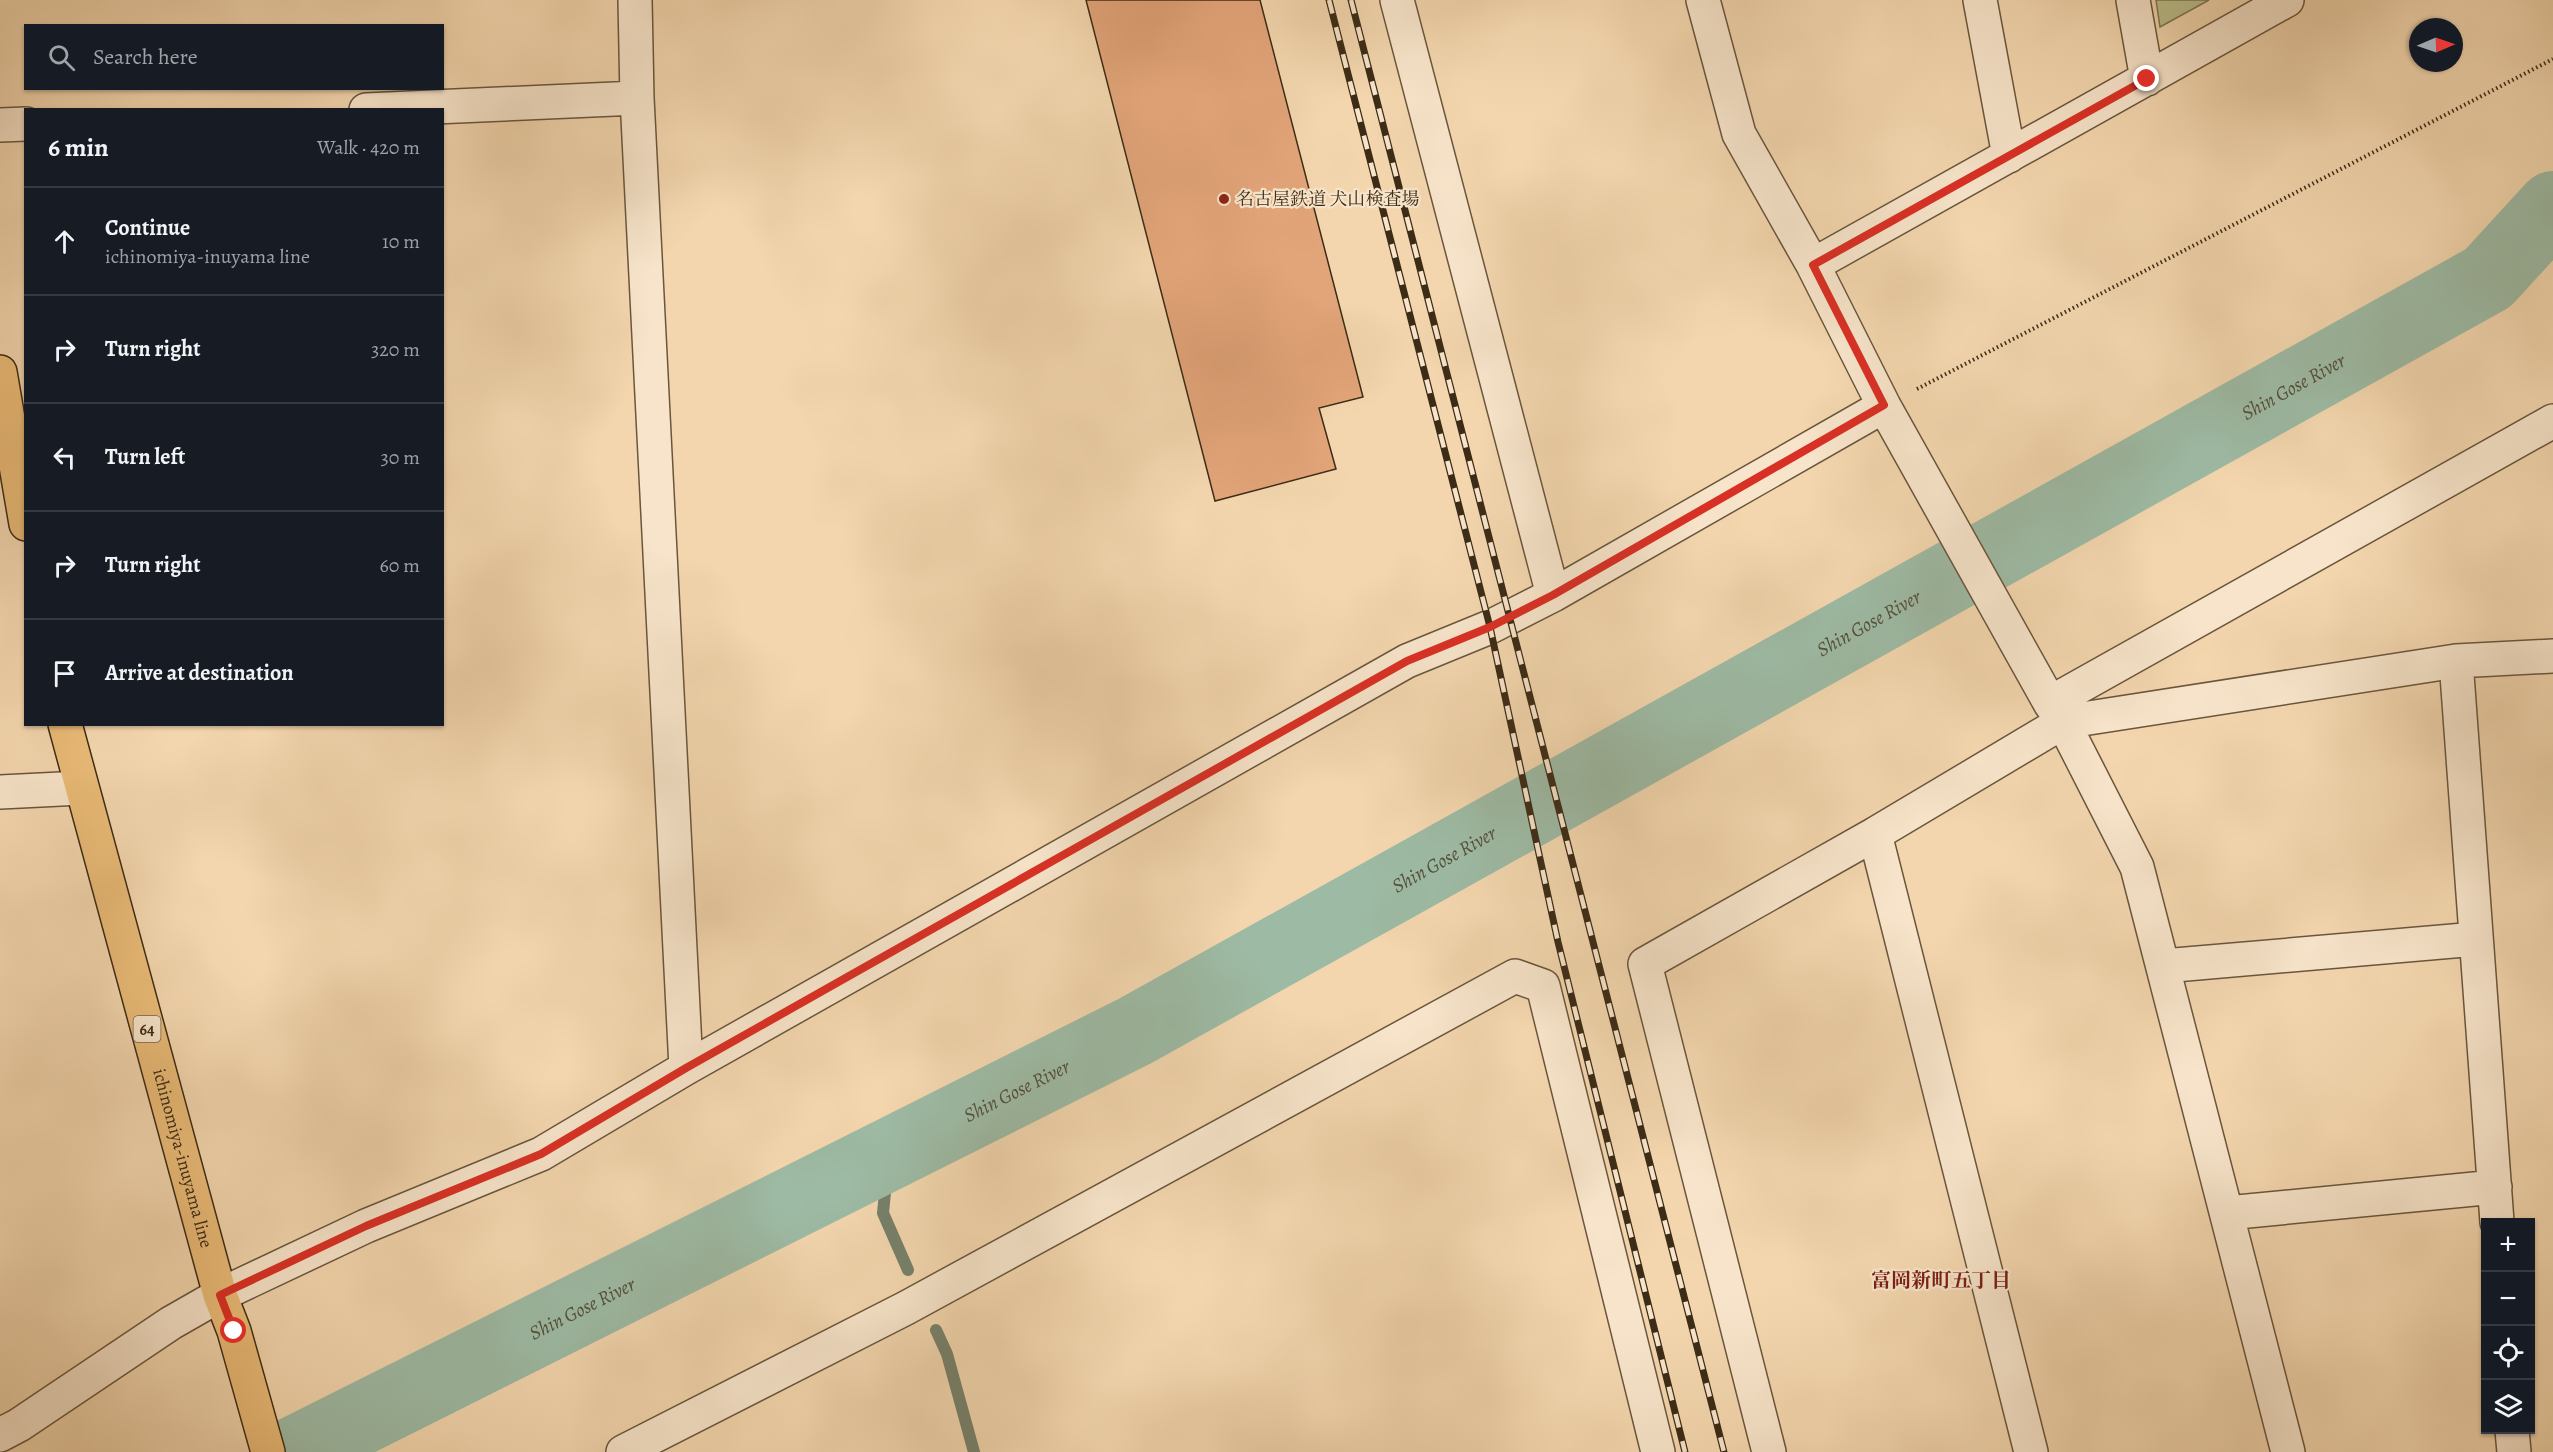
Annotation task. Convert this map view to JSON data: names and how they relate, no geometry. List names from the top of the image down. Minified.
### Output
{"streets":{"main road":["64","ichinomiya-inuyama line"]},"districts":["富岡新町五丁目"],"water":["Shin Gose River"],"places":["名古屋鉄道 犬山検査場"],"north":"right","page":{"search":"Search here","heading":["6 min","Walk · 420 m"],"list":[["Continue","ichinomiya-inuyama line","10 m"],["Turn right","320 m"],["Turn left","30 m"],["Turn right","60 m"],"Arrive at destination"],"map_buttons":["+","−"]}}
